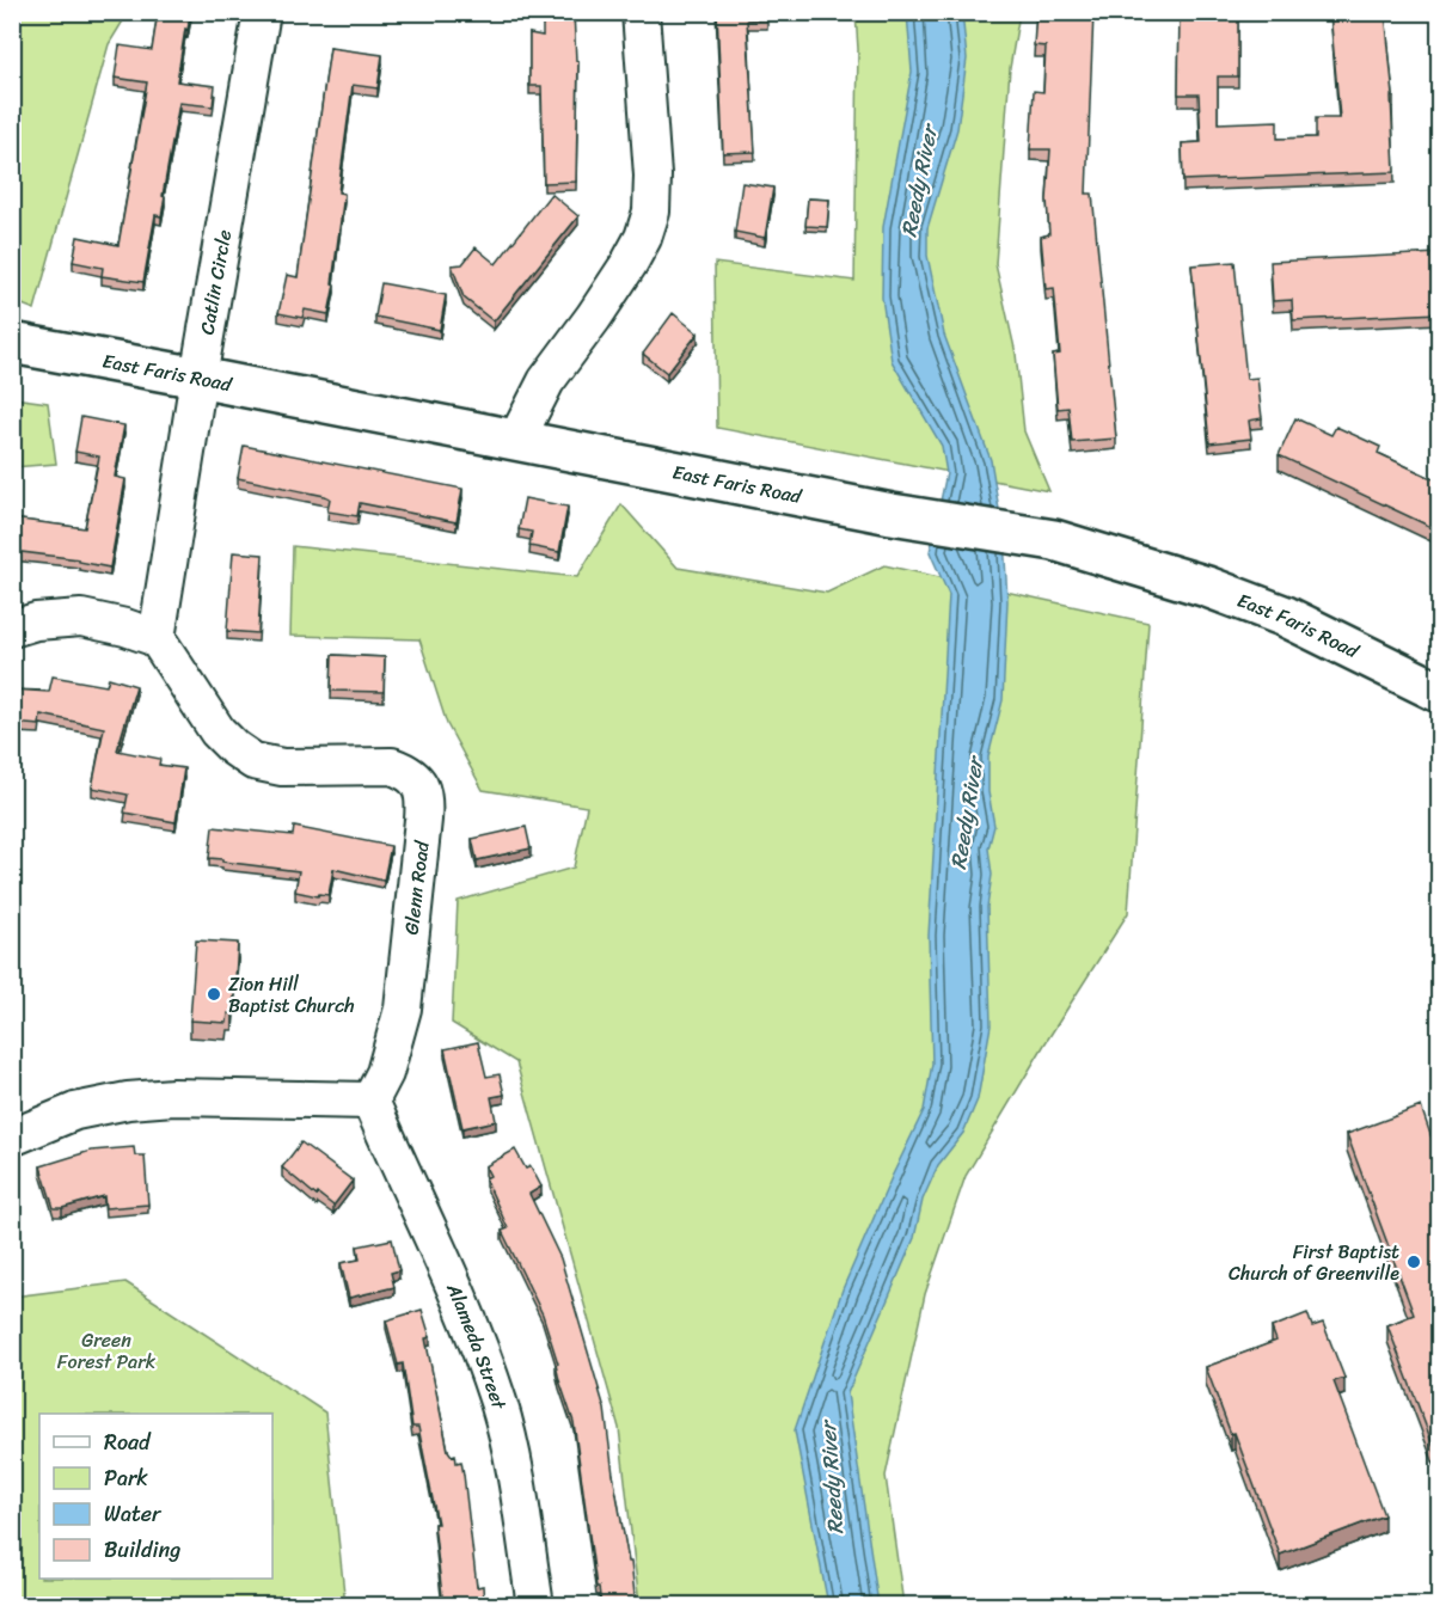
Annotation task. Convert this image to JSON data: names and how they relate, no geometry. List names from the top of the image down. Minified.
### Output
{"streets":{"main road":["East Faris Road"],"street":["Catlin Circle","Glenn Road","Alameda Street"]},"crossings":[["Catlin Circle","East Faris Road"],["Catlin Circle","Glenn Road"],["Glenn Road","Alameda Street"]],"water":["Reedy River"],"parks":["Green Forest Park"],"places":["Zion Hill Baptist Church","First Baptist Church of Greenville"],"legend":["Road","Park","Water","Building"]}
